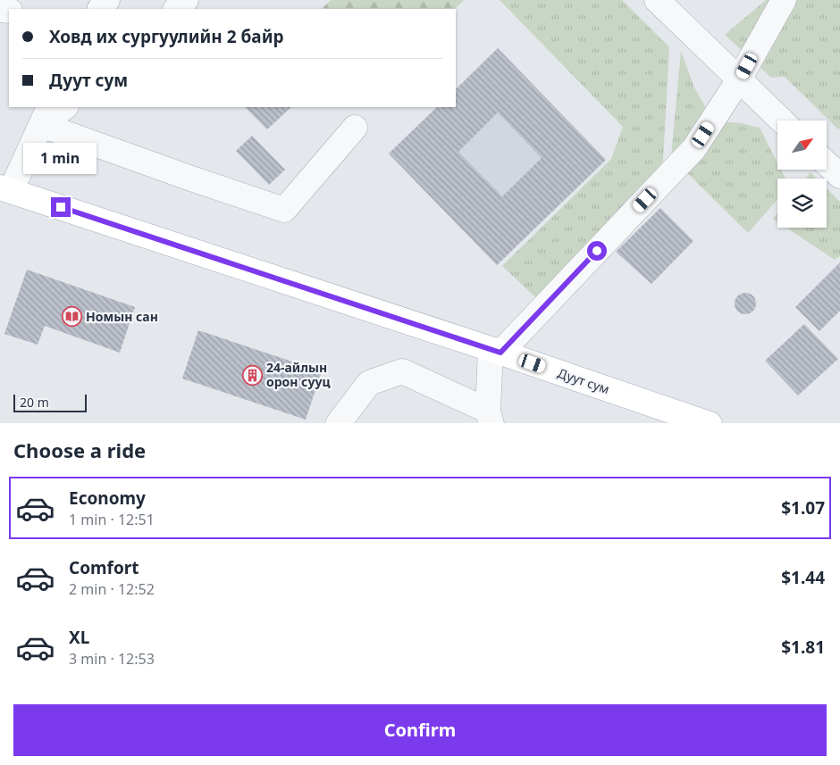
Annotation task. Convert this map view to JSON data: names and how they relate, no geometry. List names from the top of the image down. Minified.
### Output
{"streets":{"main road":["Дуут сум"]},"places":{"library":["Номын сан"],"building":["24-айлын орон сууц"]},"scale_bar":"20 m","north":"top right","page":{"banner":["Ховд их сургуулийн 2 байр","Дуут сум"],"bubble":"1 min","scale":"20 m","heading":"Choose a ride","list":[{"name":"Economy","note":"1 min · 12:51","value":"$1.07"},{"name":"Comfort","note":"2 min · 12:52","value":"$1.44"},{"name":"XL","note":"3 min · 12:53","value":"$1.81"}],"buttons":"Confirm"}}
